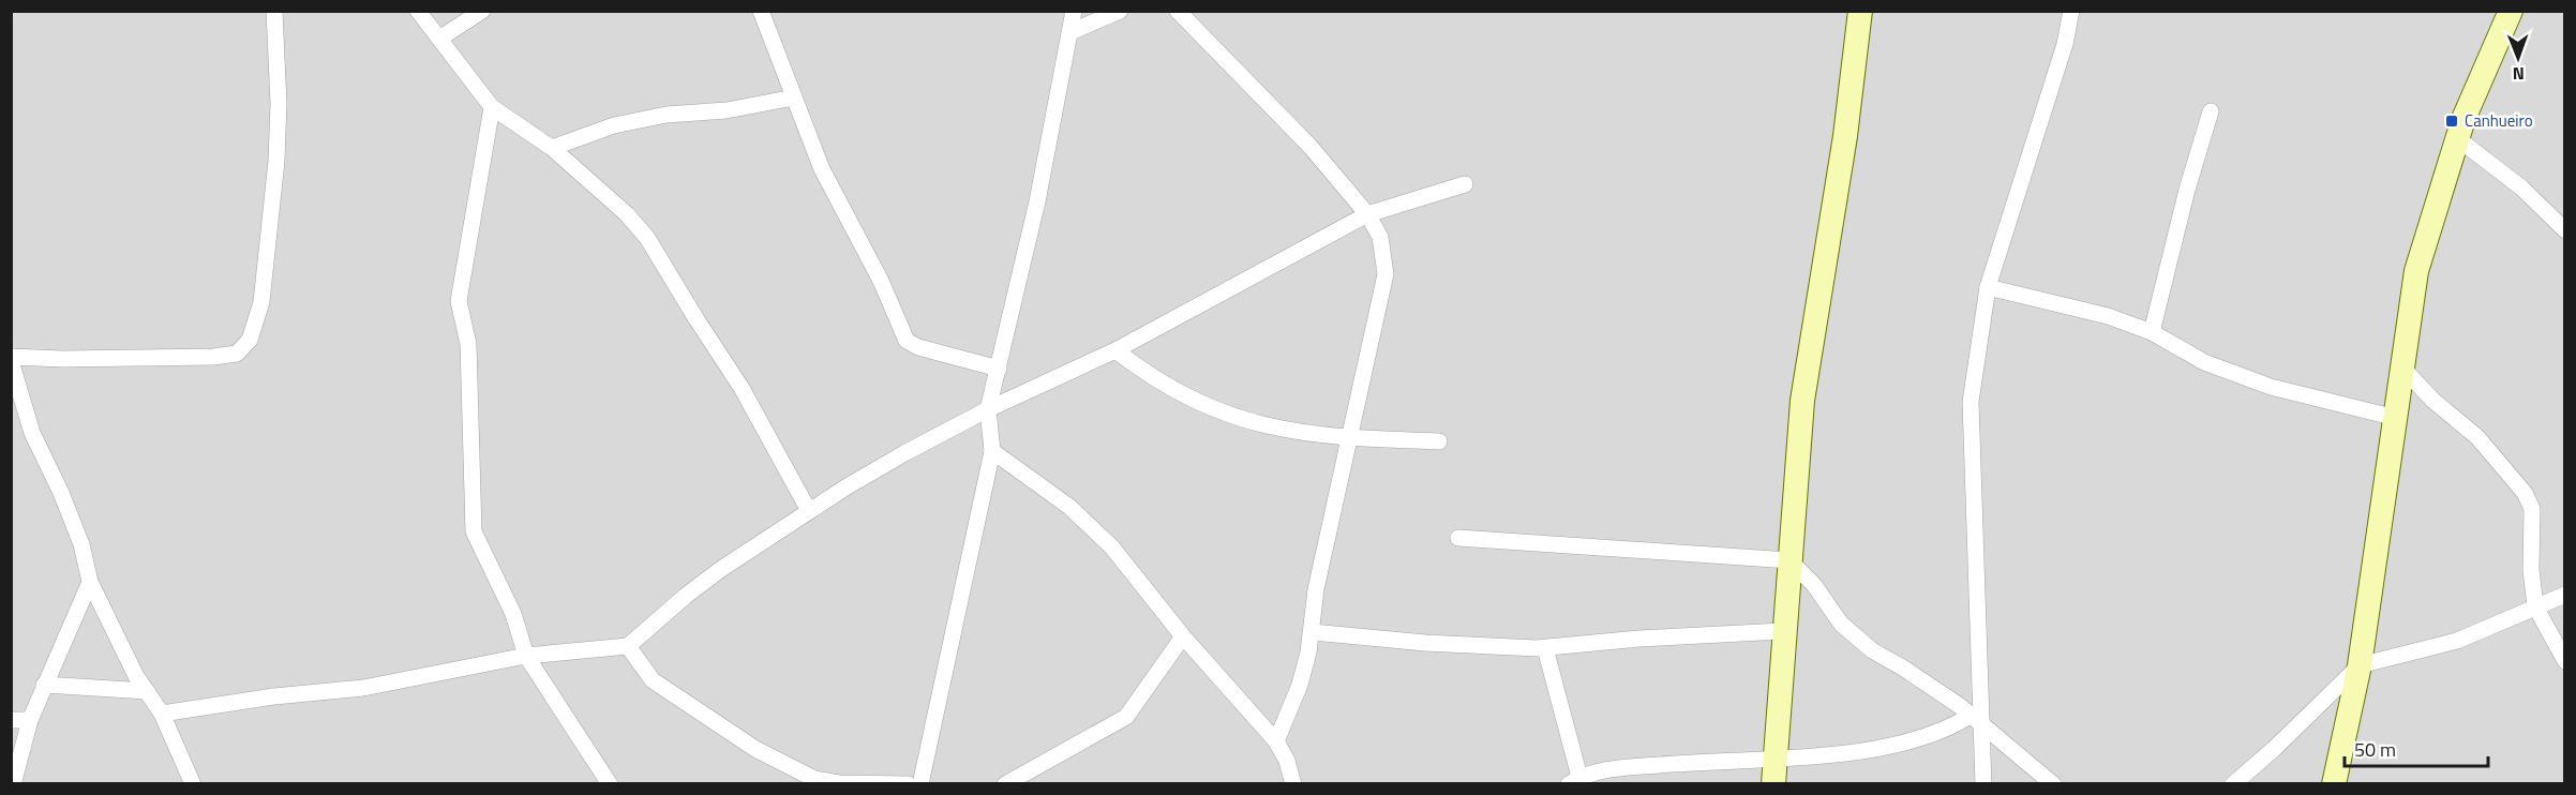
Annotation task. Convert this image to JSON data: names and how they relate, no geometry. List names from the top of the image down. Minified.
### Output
{"places":{"transit":["Canhueiro"]},"scale_bar":"50 m","north":"bottom"}
